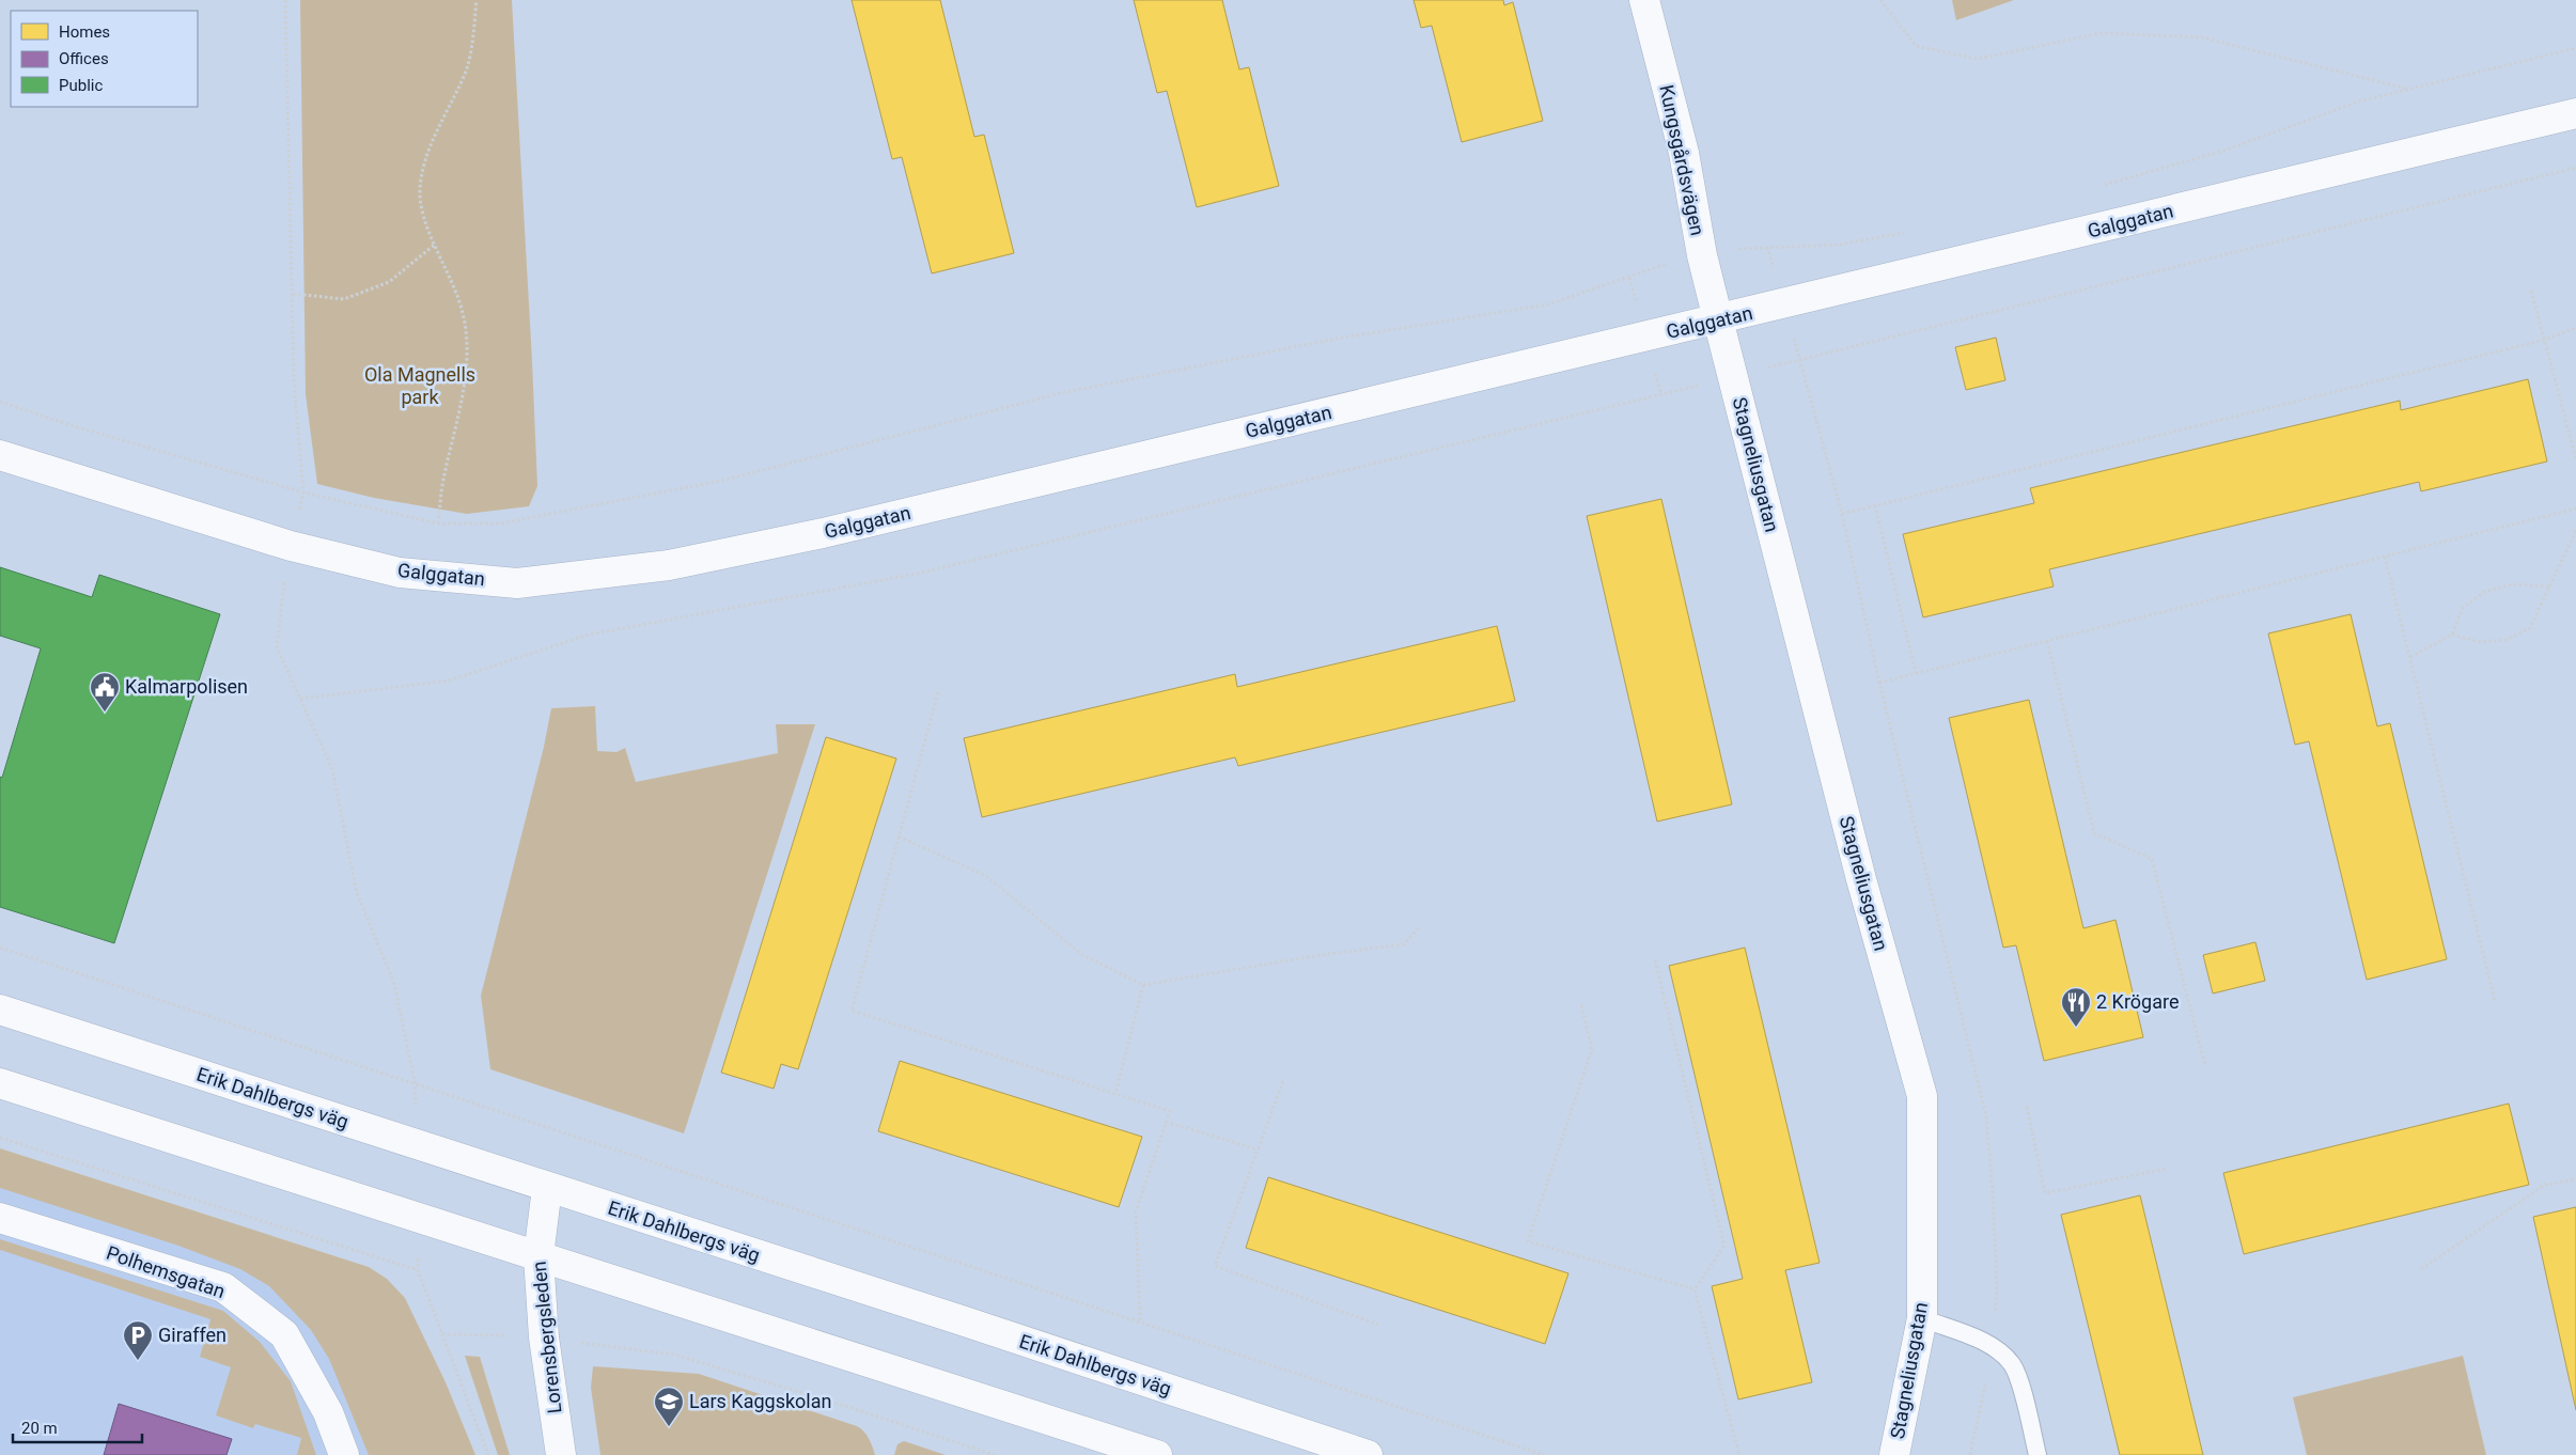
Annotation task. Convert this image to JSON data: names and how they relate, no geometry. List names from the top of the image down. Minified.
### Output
{"streets":{"street":["Kungsgårdsvägen","Galggatan","Stagneliusgatan","Erik Dahlbergs väg","Polhemsgatan","Lorensbergsleden"]},"crossings":[["Kungsgårdsvägen","Galggatan"],["Kungsgårdsvägen","Stagneliusgatan"],["Galggatan","Stagneliusgatan"],["Erik Dahlbergs väg","Lorensbergsleden"]],"parks":["Ola Magnells park"],"places":{"public building":["Kalmarpolisen"],"restaurant":["2 Krögare"],"parking":["Giraffen"],"school or university":["Lars Kaggskolan"]},"legend":["Homes","Offices","Public"],"scale_bar":"20 m"}
